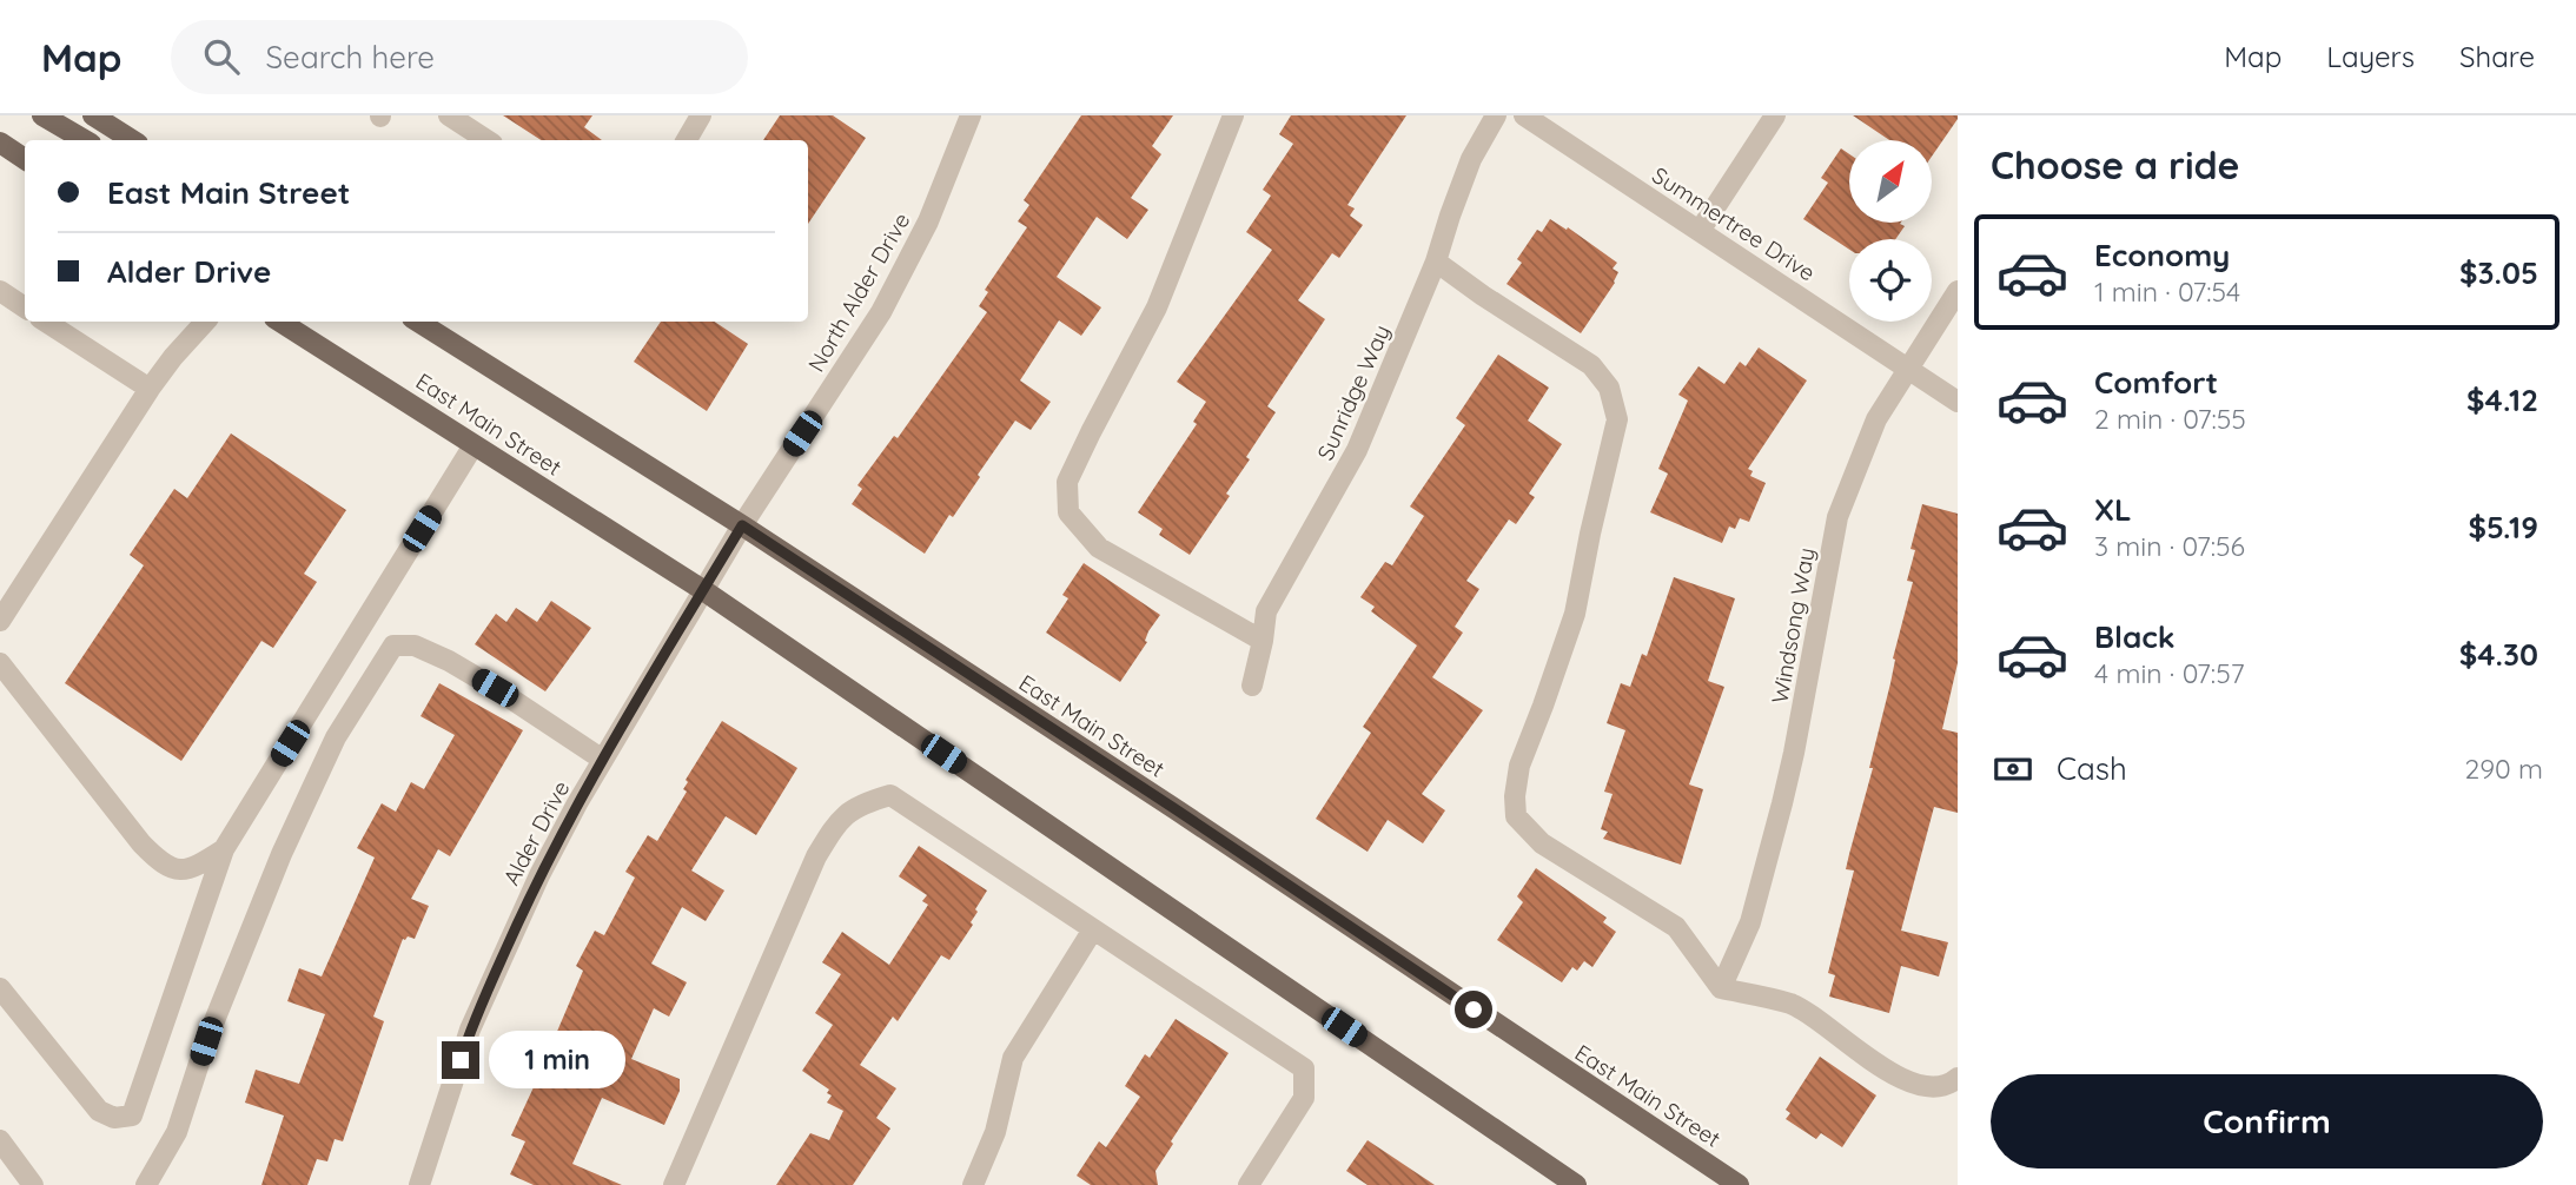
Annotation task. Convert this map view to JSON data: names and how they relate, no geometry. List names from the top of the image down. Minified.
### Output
{"streets":{"main road":["East Main Street"],"street":["Summertree Drive","North Alder Drive","Sunridge Way","Windsong Way","Alder Drive"]},"crossings":[["Summertree Drive","Windsong Way"],["North Alder Drive","East Main Street"],["North Alder Drive","Alder Drive"],["East Main Street","Alder Drive"]],"north":"top right","page":{"header":"Map","search":"Search here","nav":["Map","Layers","Share"],"heading":"Choose a ride","banner":["East Main Street","Alder Drive"],"list":[{"name":"Economy","note":"1 min · 07:54","value":"$3.05"},{"name":"Comfort","note":"2 min · 07:55","value":"$4.12"},{"name":"XL","note":"3 min · 07:56","value":"$5.19"},{"name":"Black","note":"4 min · 07:57","value":"$4.30"}],"pay":["Cash","290 m"],"bubble":"1 min","buttons":"Confirm"}}
